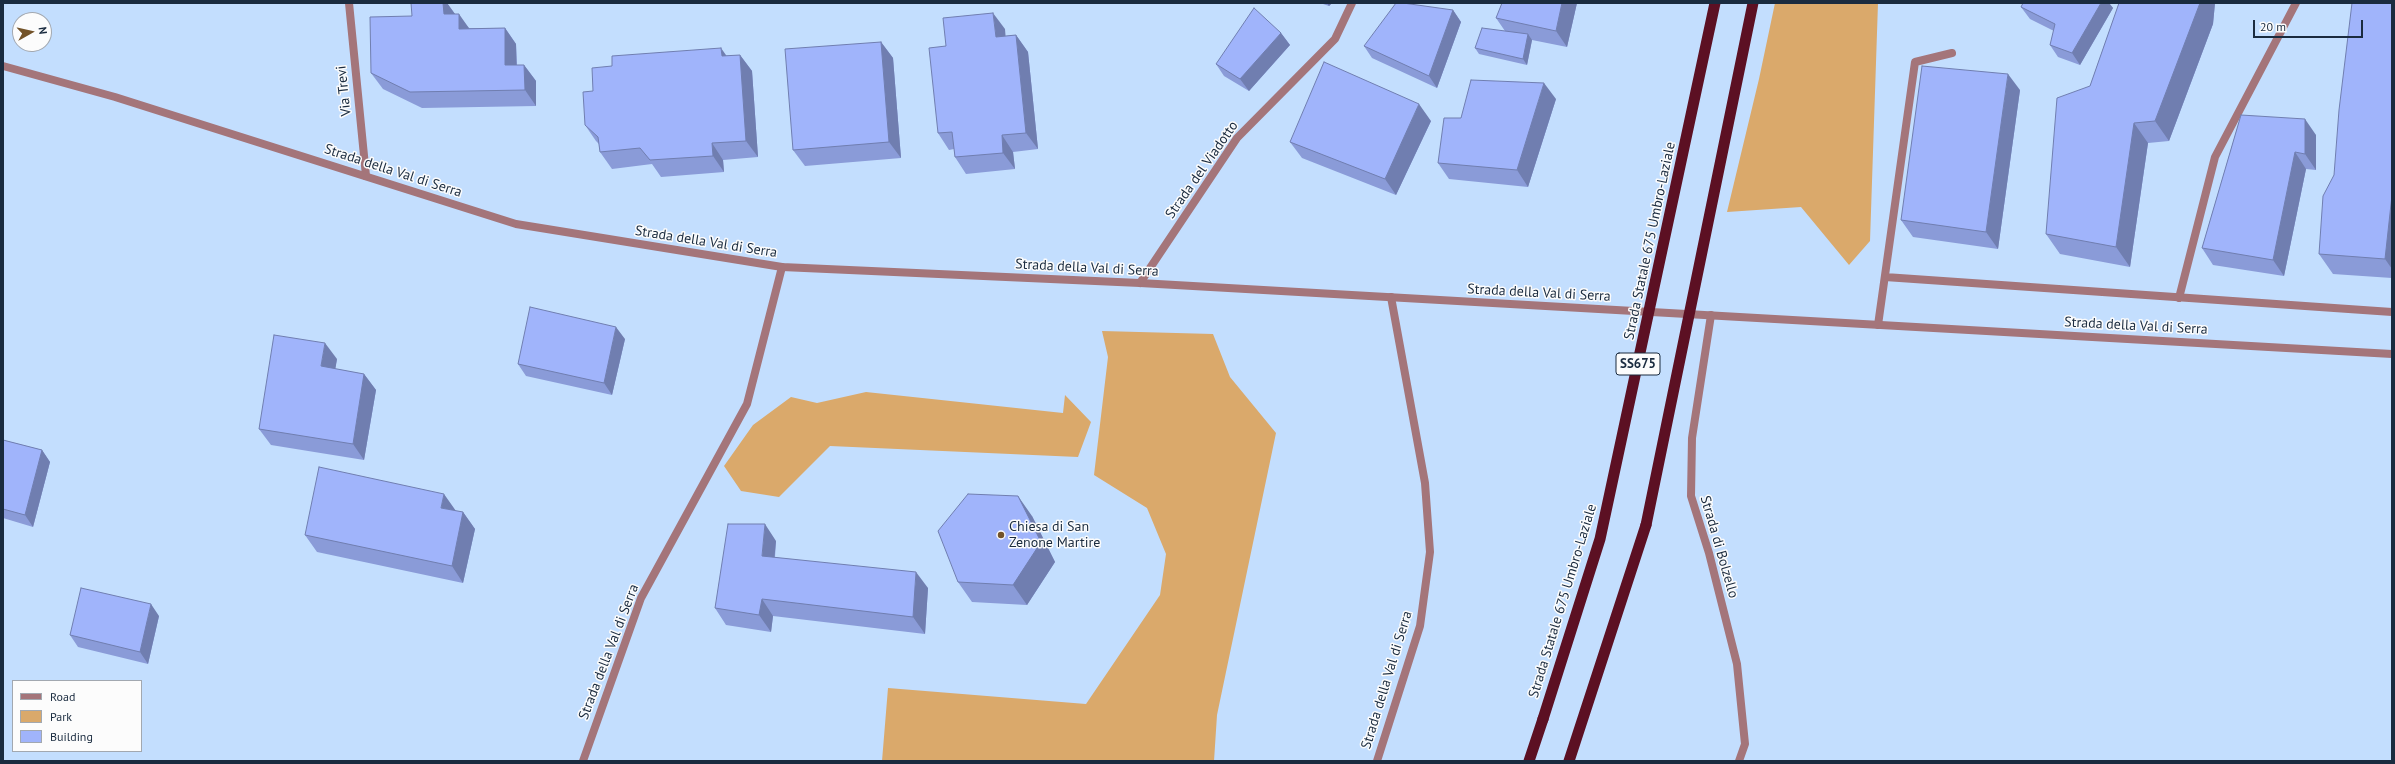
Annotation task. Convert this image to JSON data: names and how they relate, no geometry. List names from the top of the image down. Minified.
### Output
{"streets":{"highway":["Strada Statale 675 Umbro-Laziale","SS675"],"street":["Via Trevi","Strada del Viadotto","Strada della Val di Serra","Strada di Bolzello"]},"crossings":[["Via Trevi","Strada della Val di Serra"],["Strada del Viadotto","Strada della Val di Serra"],["Strada della Val di Serra","Strada di Bolzello"]],"places":["Chiesa di San Zenone Martire"],"legend":["Road","Park","Building"],"scale_bar":"20 m","north":"right"}
